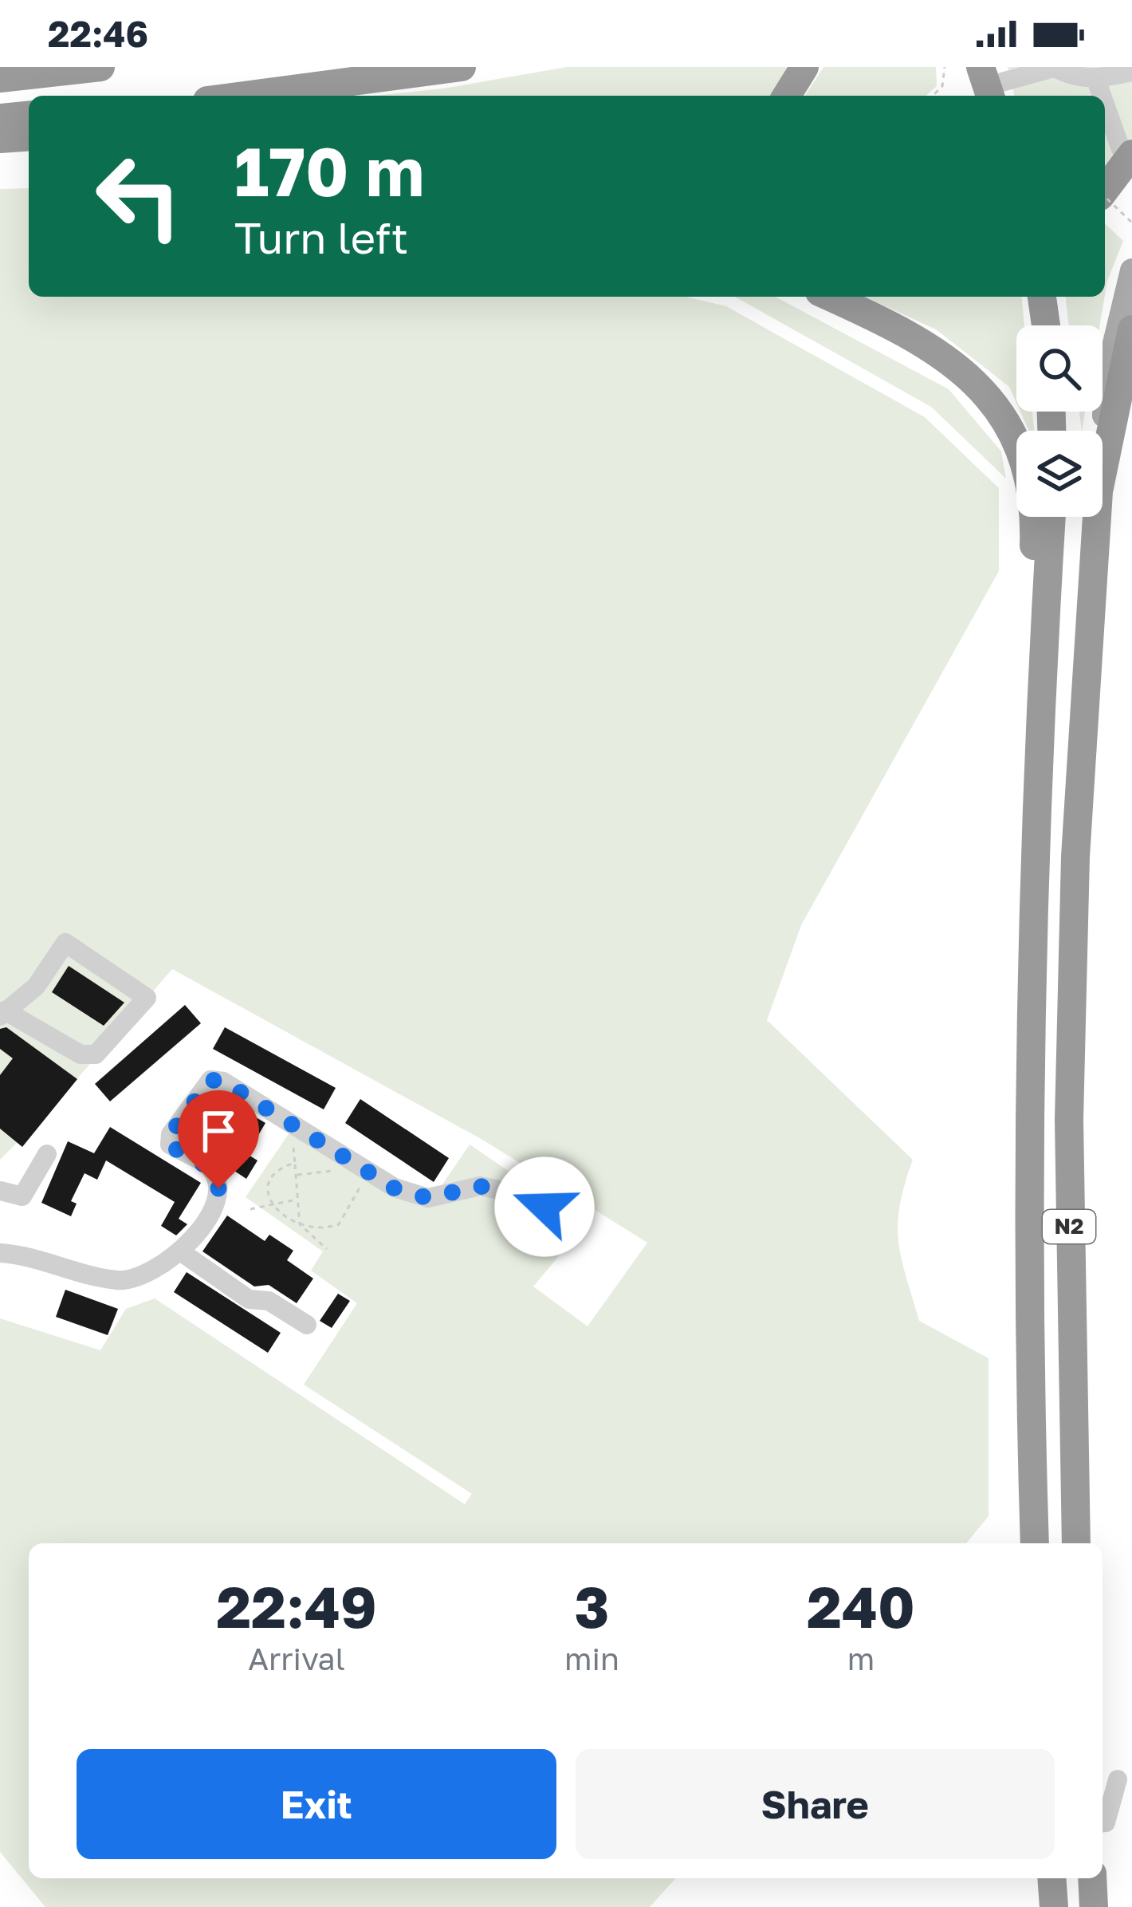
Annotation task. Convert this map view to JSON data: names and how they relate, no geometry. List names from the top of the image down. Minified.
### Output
{"streets":{"highway":["N2"]},"page":{"status":"22:46","turn":["170 m","Turn left"],"eta":["22:49","Arrival","3","min","240","m"],"buttons":["Exit","Share"]}}
